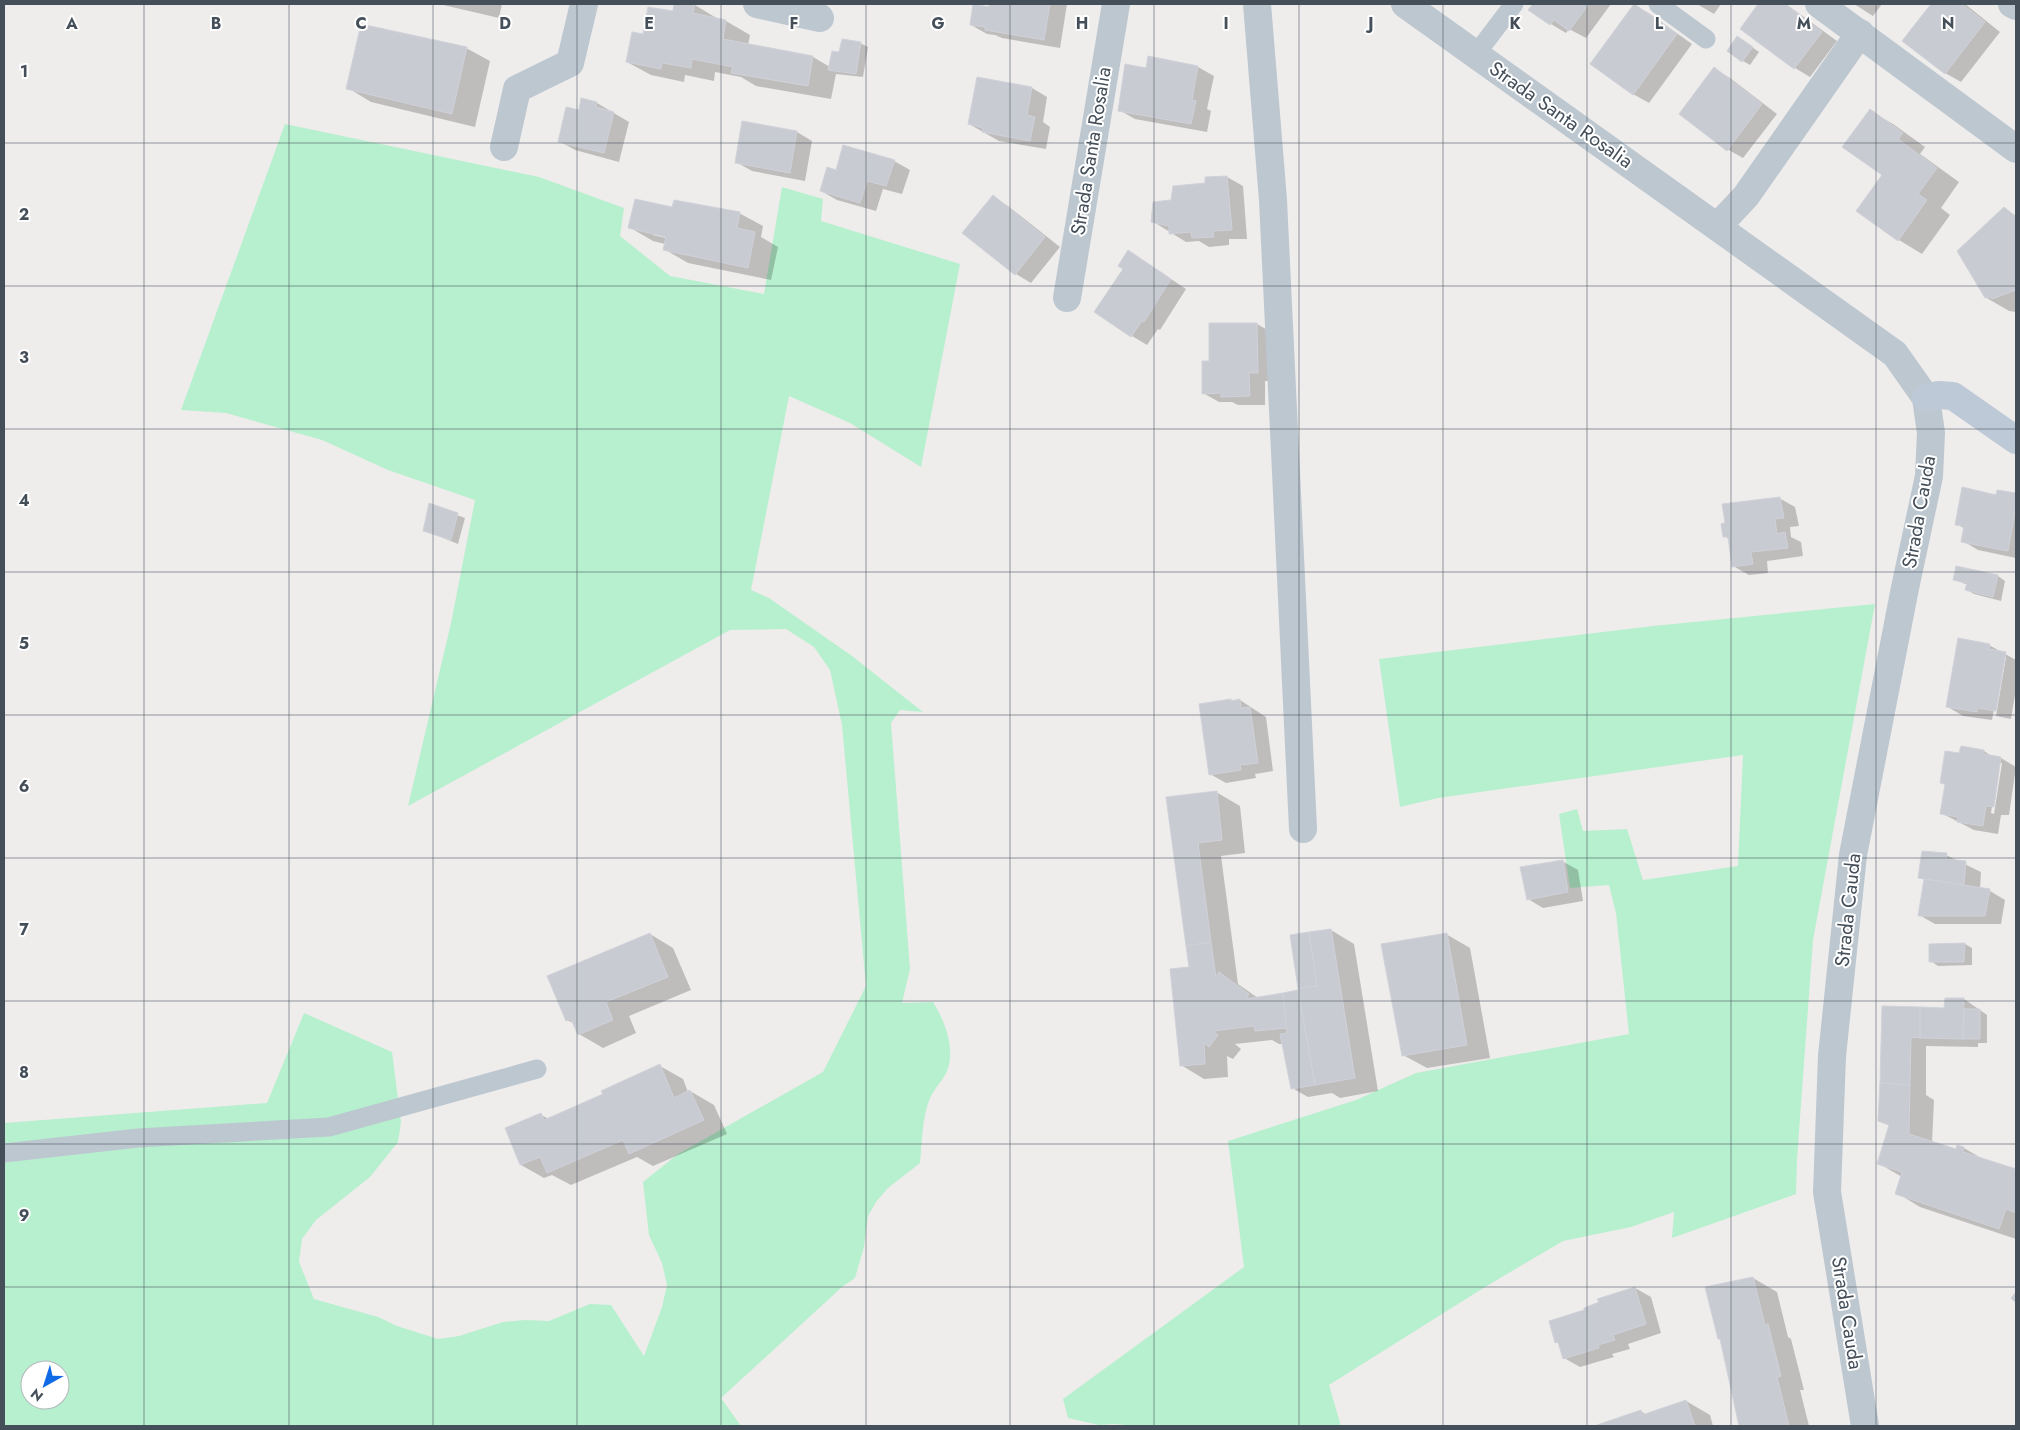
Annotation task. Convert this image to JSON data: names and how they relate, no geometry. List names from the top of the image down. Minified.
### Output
{"streets":{"street":["Strada Santa Rosalia","Strada Cauda"]},"crossings":[["Strada Santa Rosalia","Strada Cauda"]],"north":"bottom left","grid":{"columns":["A","B","C","D","E","F","G","H","I","J","K","L","M","N"],"rows":["1","2","3","4","5","6","7","8","9"]}}
